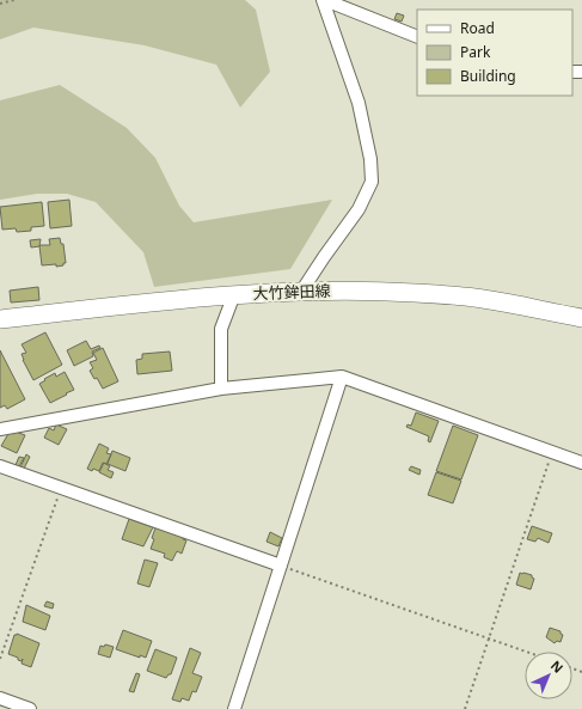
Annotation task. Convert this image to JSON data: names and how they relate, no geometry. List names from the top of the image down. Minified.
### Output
{"streets":{"main road":["大竹鉾田線"]},"legend":["Road","Park","Building"],"north":"top right"}
